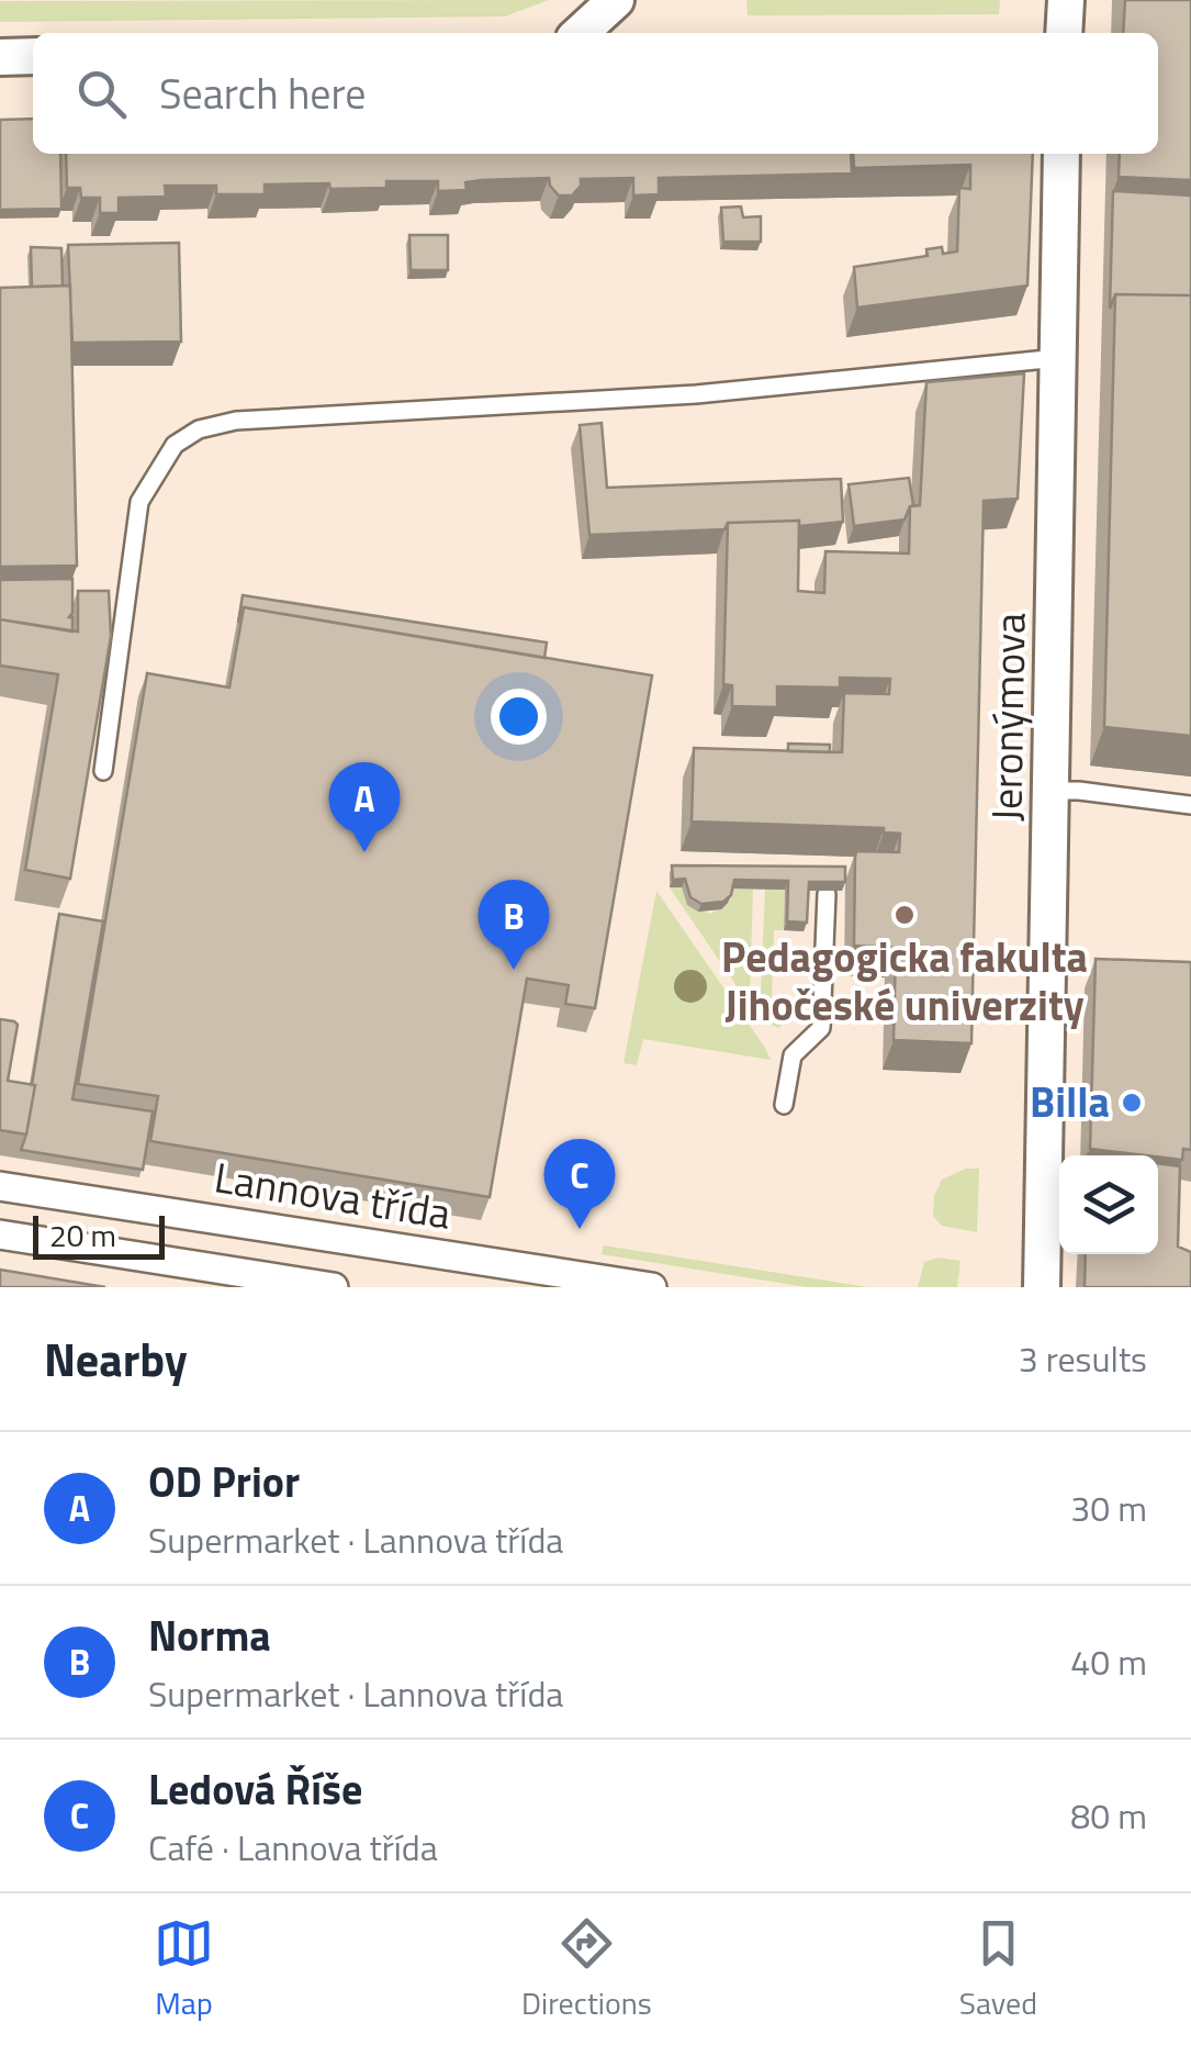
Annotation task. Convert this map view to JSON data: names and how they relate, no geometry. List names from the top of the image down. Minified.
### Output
{"streets":{"street":["Jeronýmova","Lannova třída"]},"places":["Pedagogicka fakulta Jihočeské univerzity","Billa"],"scale_bar":"20 m","page":{"search":"Search here","pins":["A","B","C"],"scale":"20 m","heading":["Nearby","3 results"],"list":[{"mark":"A","name":"OD Prior","note":"Supermarket · Lannova třída","value":"30 m"},{"mark":"B","name":"Norma","note":"Supermarket · Lannova třída","value":"40 m"},{"mark":"C","name":"Ledová Říše","note":"Café · Lannova třída","value":"80 m"}],"nav":["Map","Directions","Saved"]}}
